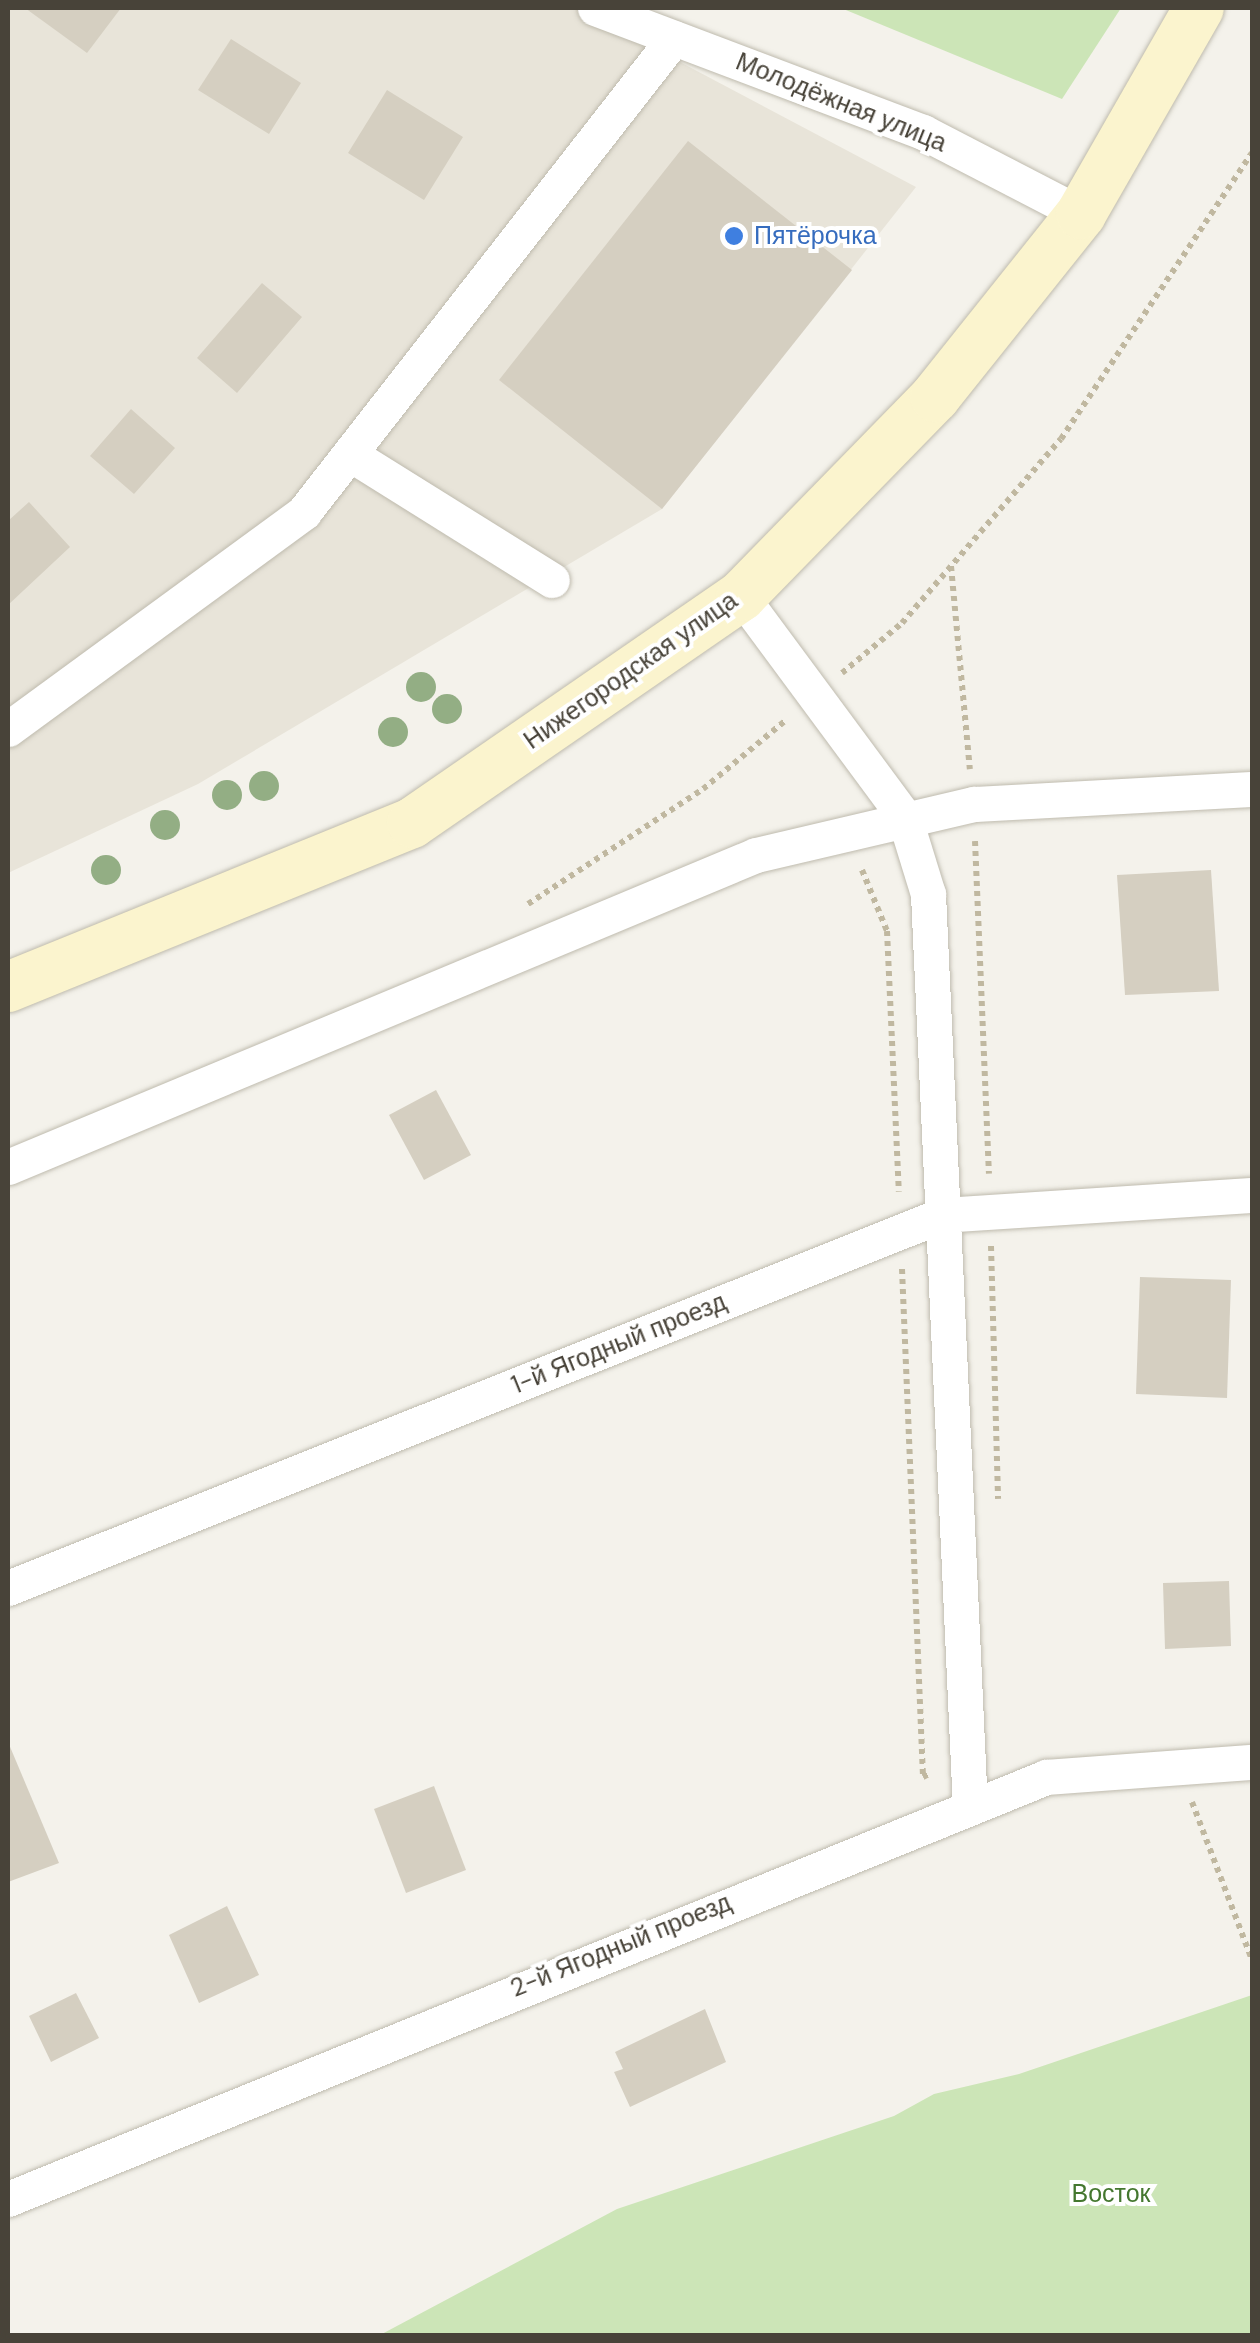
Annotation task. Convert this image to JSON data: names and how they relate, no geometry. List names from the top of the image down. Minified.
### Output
{"streets":{"street":["Молодёжная улица","Нижегородская улица","1-й Ягодный проезд","2-й Ягодный проезд"]},"crossings":[["Молодёжная улица","Нижегородская улица"]],"parks":["Восток"],"places":["Пятёрочка"]}
